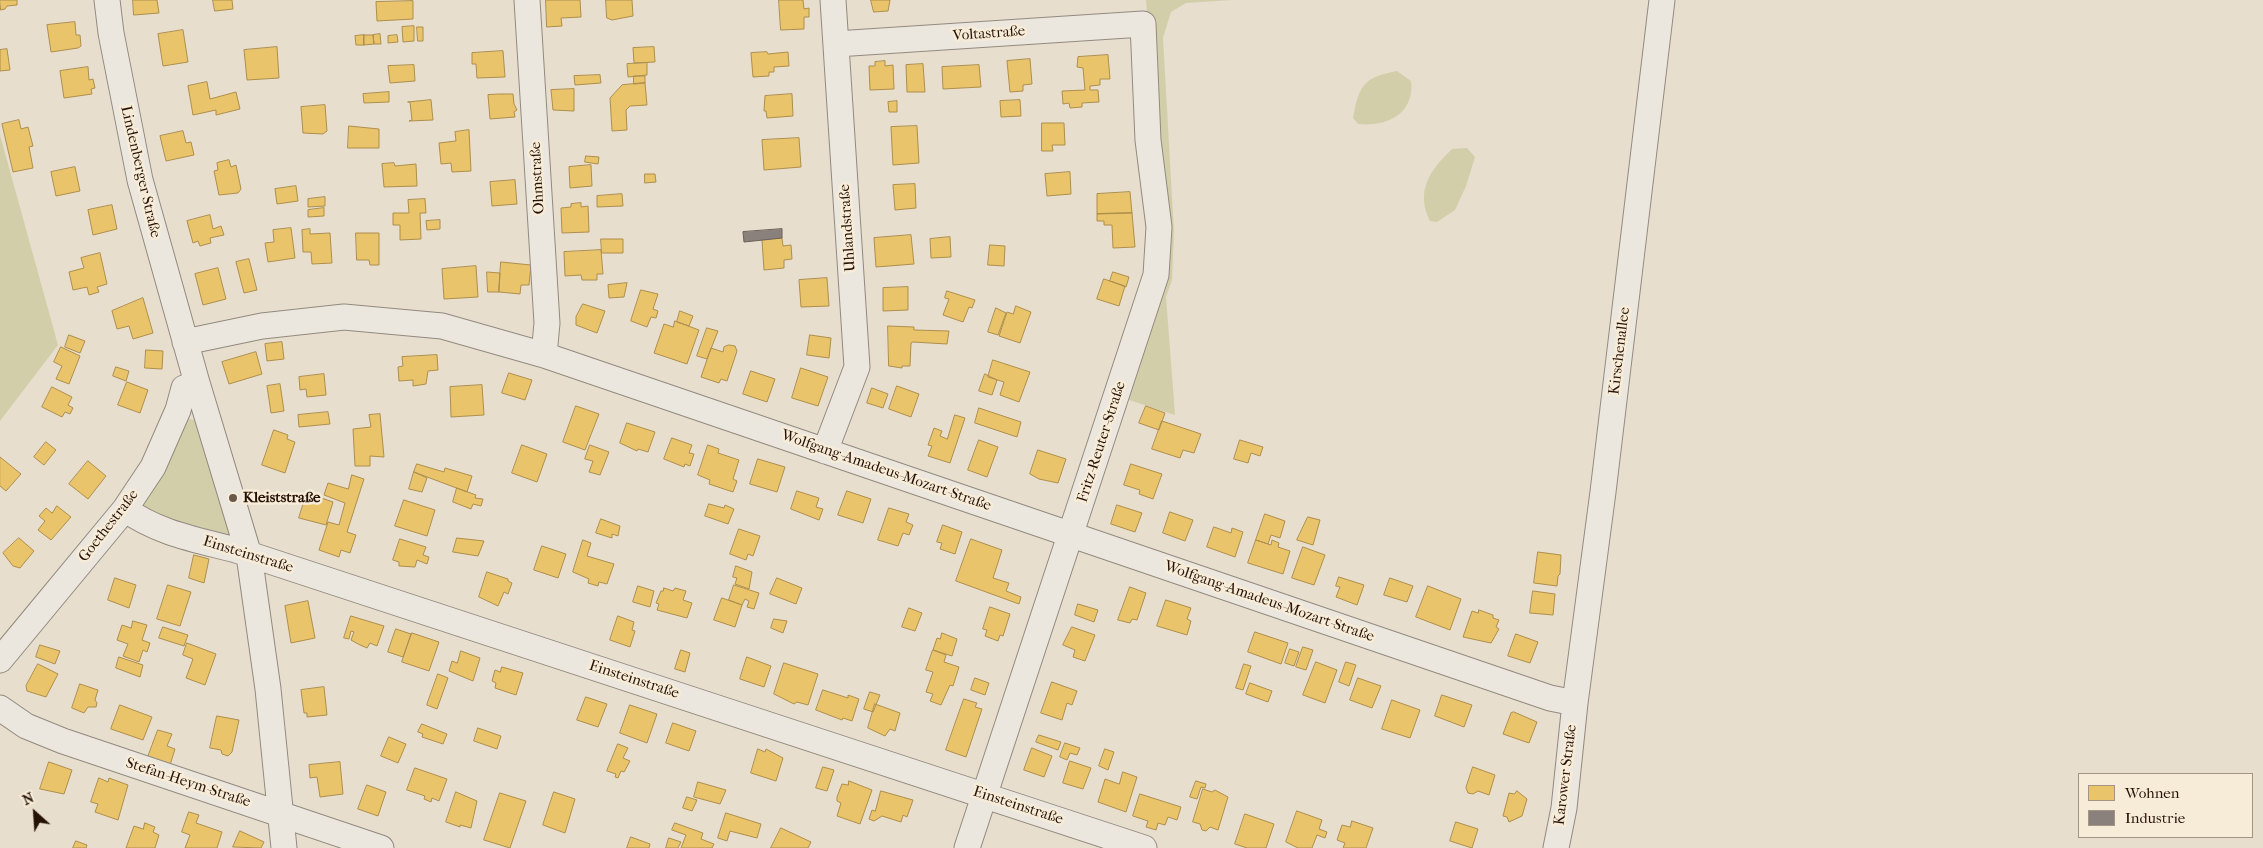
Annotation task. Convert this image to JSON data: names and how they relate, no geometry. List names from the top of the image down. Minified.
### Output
{"streets":{"street":["Voltastraße","Lindenberger Straße","Ohmstraße","Uhlandstraße","Kirschenallee","Fritz-Reuter-Straße","Wolfgang-Amadeus-Mozart-Straße","Goethestraße","Einsteinstraße","Karower Straße","Stefan-Heym-Straße"]},"crossings":[["Voltastraße","Uhlandstraße"],["Voltastraße","Fritz-Reuter-Straße"],["Lindenberger Straße","Wolfgang-Amadeus-Mozart-Straße"],["Ohmstraße","Wolfgang-Amadeus-Mozart-Straße"],["Uhlandstraße","Wolfgang-Amadeus-Mozart-Straße"],["Kirschenallee","Wolfgang-Amadeus-Mozart-Straße"],["Kirschenallee","Karower Straße"],["Fritz-Reuter-Straße","Wolfgang-Amadeus-Mozart-Straße"],["Fritz-Reuter-Straße","Einsteinstraße"],["Wolfgang-Amadeus-Mozart-Straße","Karower Straße"],["Goethestraße","Einsteinstraße"]],"places":["Kleiststraße"],"legend":["Wohnen","Industrie"],"north":"top left"}
